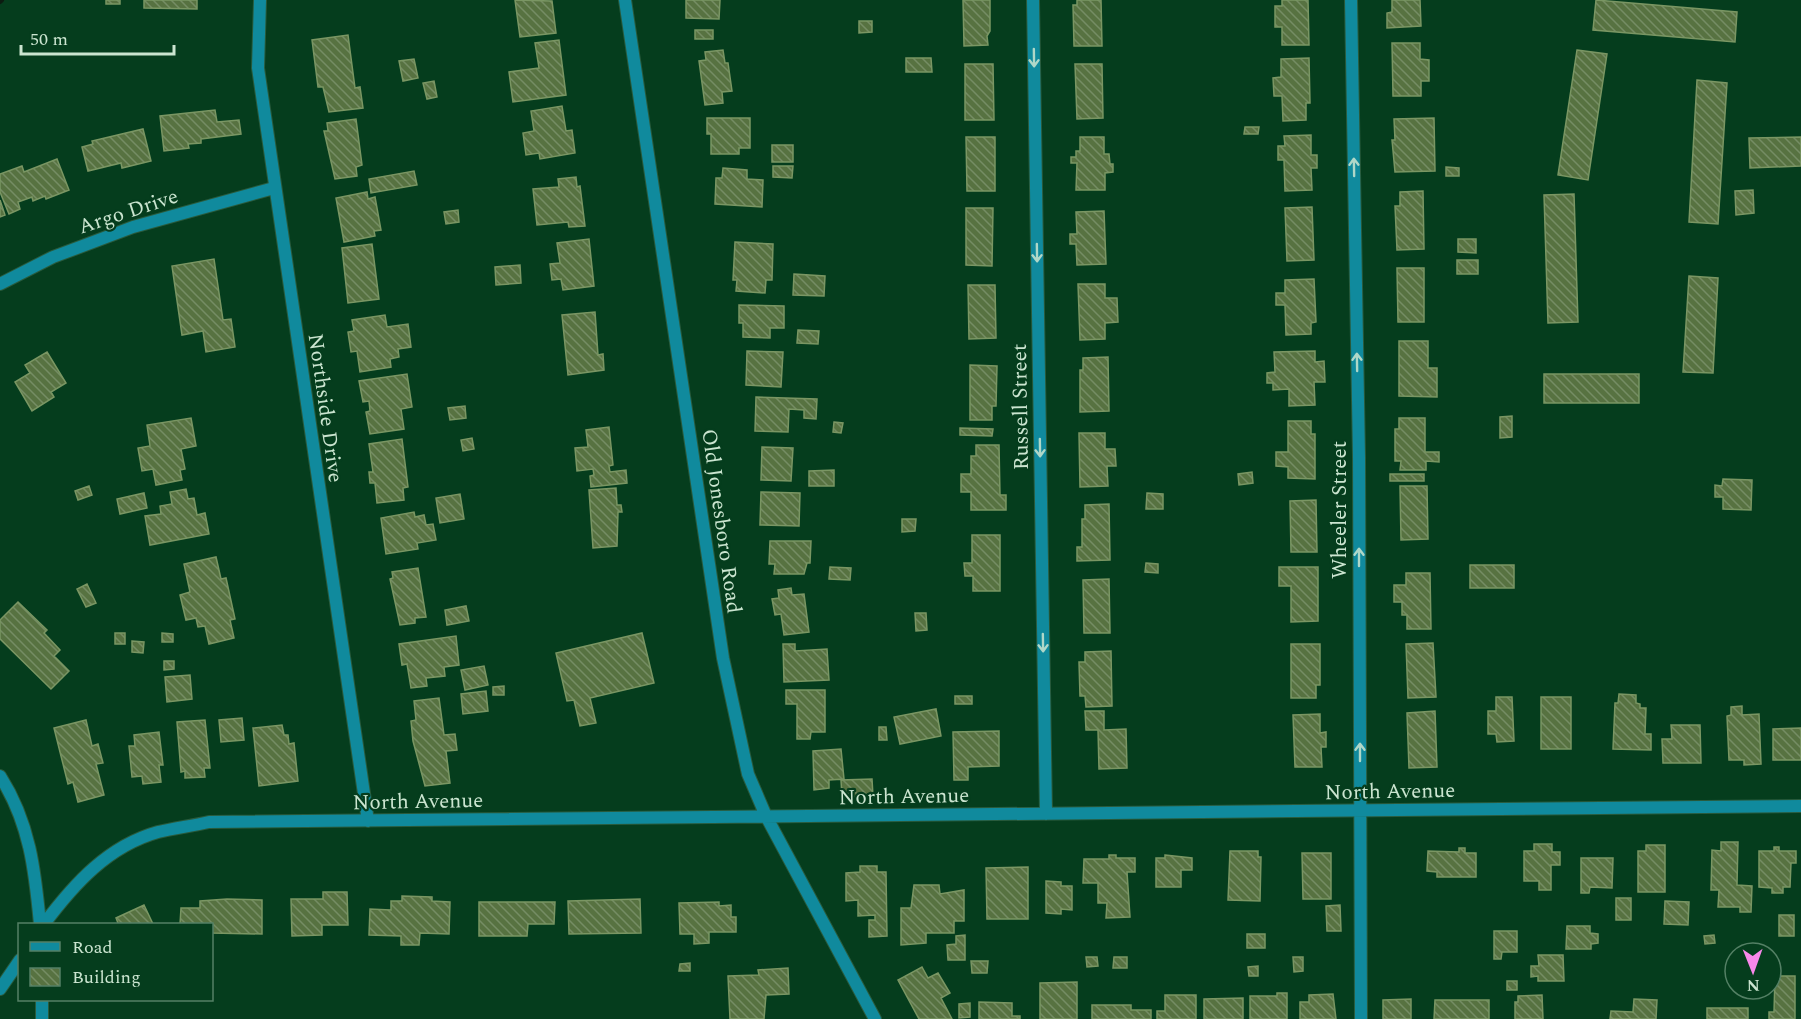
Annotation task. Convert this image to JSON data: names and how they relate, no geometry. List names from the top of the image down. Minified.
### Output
{"streets":{"street":["Argo Drive","Russell Street","Northside Drive","Wheeler Street","Old Jonesboro Road","North Avenue"]},"crossings":[["Argo Drive","Northside Drive"],["Russell Street","North Avenue"],["Northside Drive","North Avenue"],["Wheeler Street","North Avenue"],["Old Jonesboro Road","North Avenue"]],"one_way":["Russell Street","Wheeler Street"],"legend":["Road","Building"],"scale_bar":"50 m","north":"bottom"}
